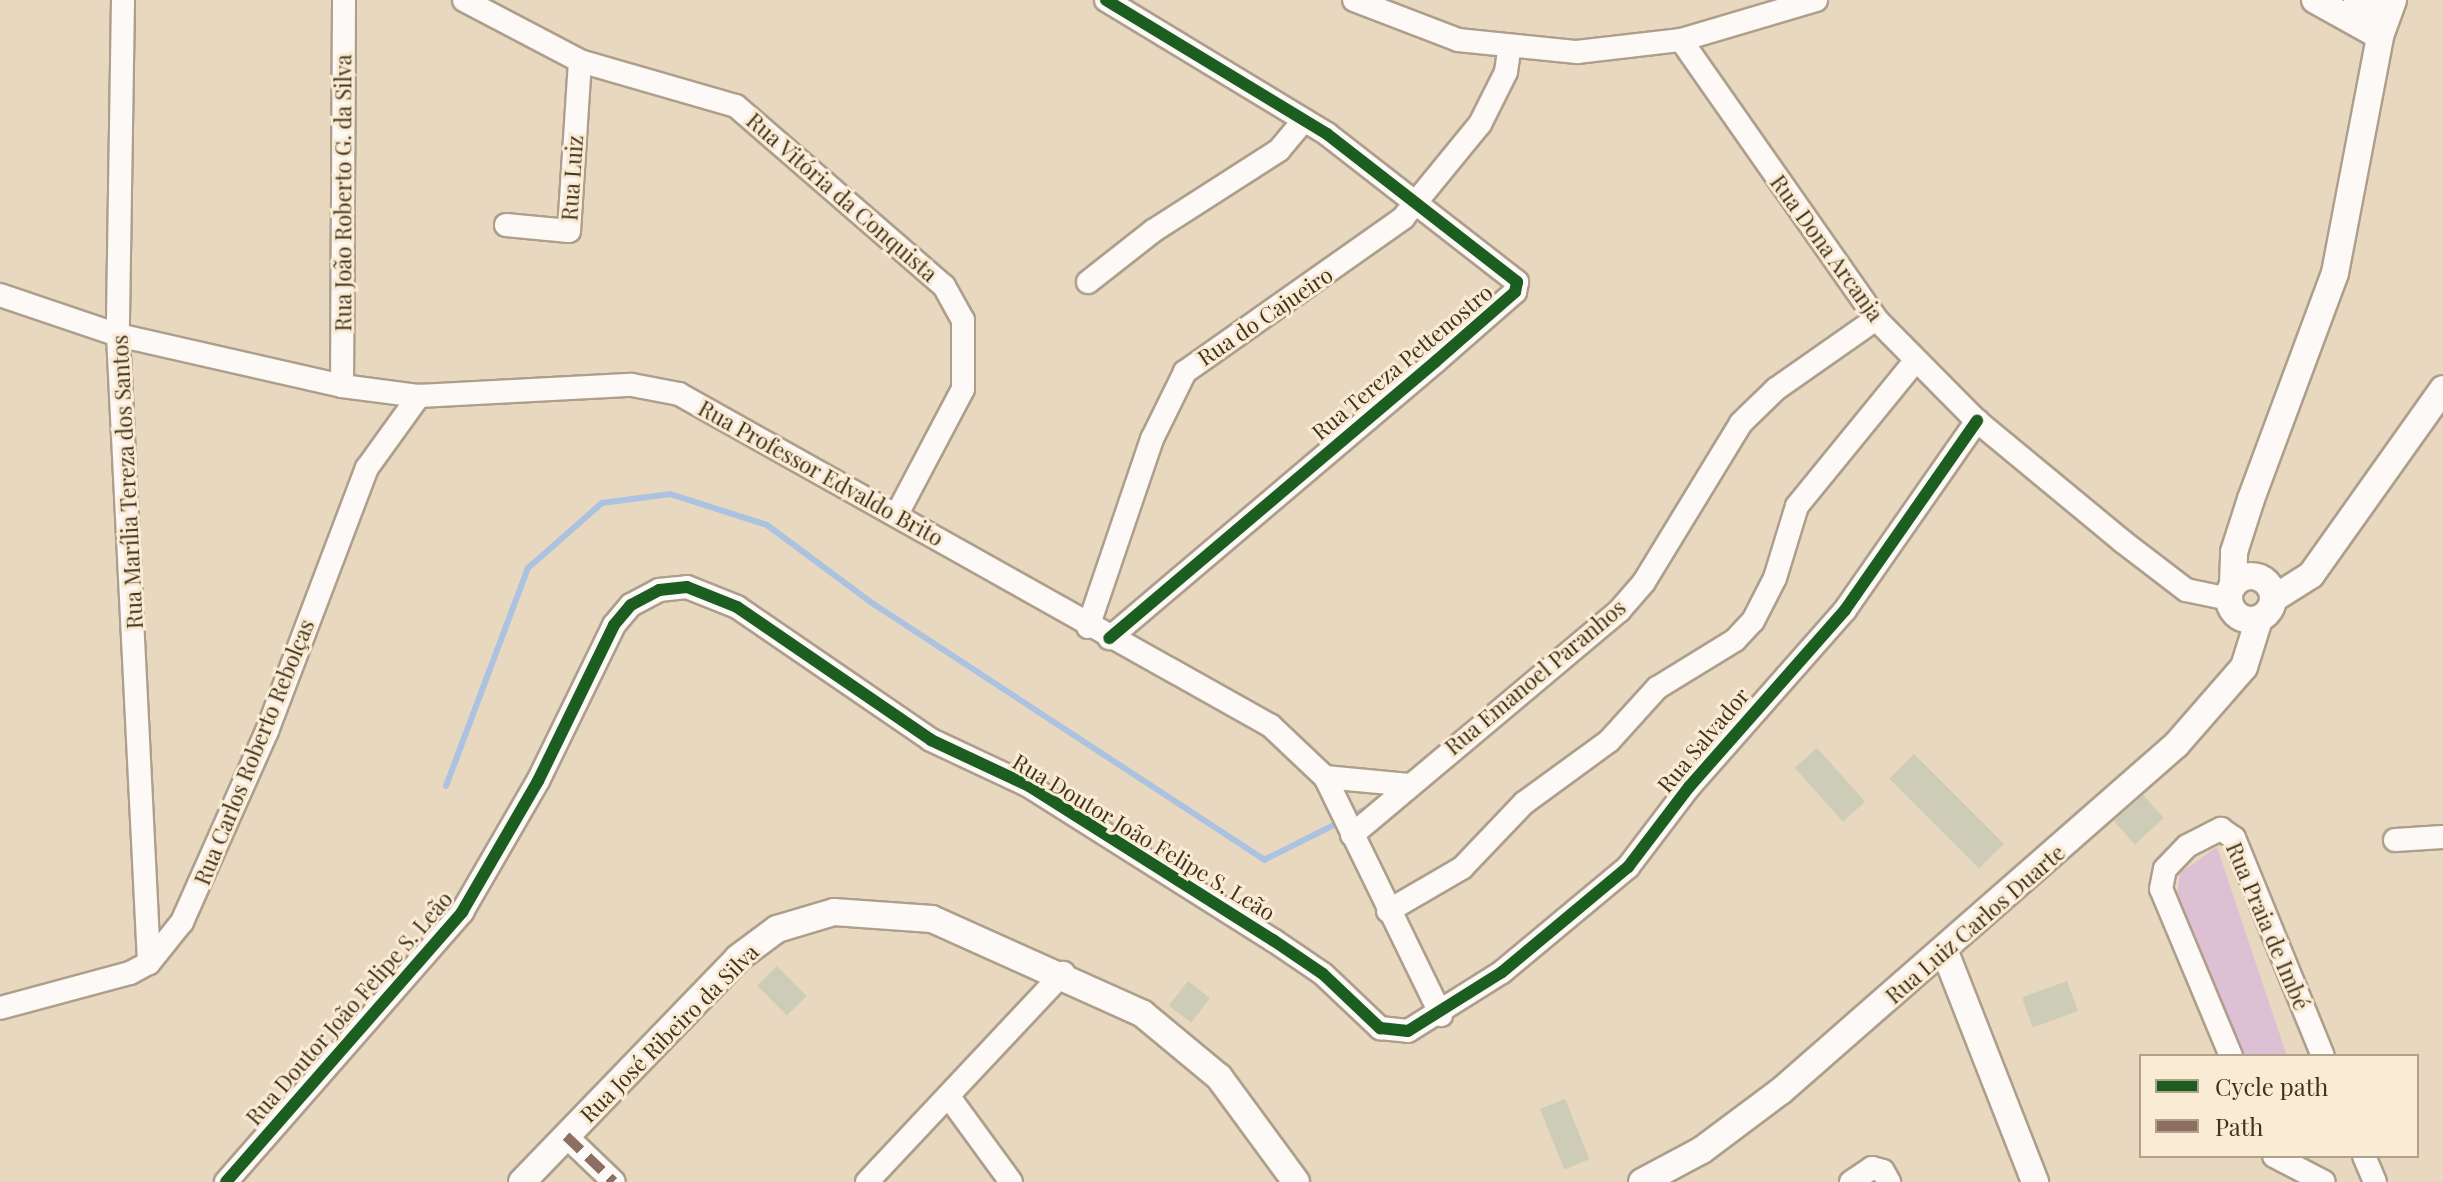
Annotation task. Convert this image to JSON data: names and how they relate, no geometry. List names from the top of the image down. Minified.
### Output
{"streets":{"street":["Rua Luiz","Rua João Roberto G. da Silva","Rua Vitória da Conquista","Rua Dona Arcanja","Rua do Cajueiro","Rua Tereza Pettenostro","Rua Professor Edvaldo Brito","Rua Marília Tereza dos Santos","Rua Emanoel Paranhos","Rua Salvador","Rua Carlos Roberto Rebolças","Rua Doutor João Felipe S. Leão","Rua Luiz Carlos Duarte","Rua Praia de Imbé","Rua José Ribeiro da Silva"]},"crossings":[["Rua Luiz","Rua Vitória da Conquista"],["Rua João Roberto G. da Silva","Rua Professor Edvaldo Brito"],["Rua Vitória da Conquista","Rua Professor Edvaldo Brito"],["Rua Dona Arcanja","Rua Emanoel Paranhos"],["Rua Dona Arcanja","Rua Salvador"],["Rua do Cajueiro","Rua Tereza Pettenostro"],["Rua do Cajueiro","Rua Professor Edvaldo Brito"],["Rua Tereza Pettenostro","Rua Professor Edvaldo Brito"],["Rua Professor Edvaldo Brito","Rua Marília Tereza dos Santos"],["Rua Professor Edvaldo Brito","Rua Emanoel Paranhos"],["Rua Professor Edvaldo Brito","Rua Salvador"],["Rua Professor Edvaldo Brito","Rua Carlos Roberto Rebolças"],["Rua Marília Tereza dos Santos","Rua Carlos Roberto Rebolças"],["Rua Salvador","Rua Doutor João Felipe S. Leão"]],"legend":["Cycle path","Path"]}
